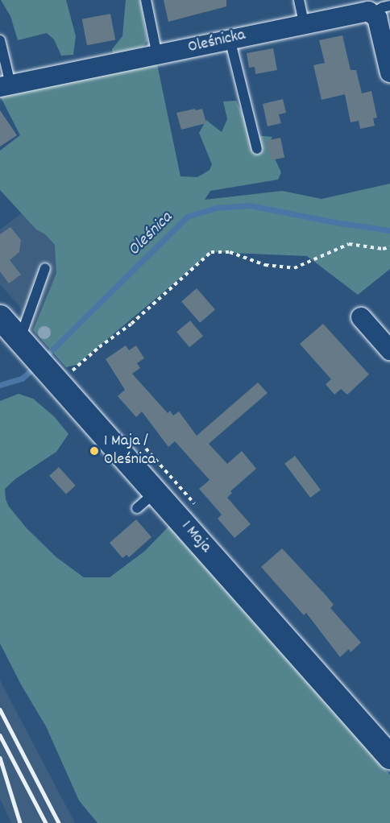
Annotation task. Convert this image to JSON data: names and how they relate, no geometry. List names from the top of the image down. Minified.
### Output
{"streets":{"street":["Oleśnicka","1 Maja"]},"water":["Oleśnica"],"places":["1 Maja / Oleśnica"]}
